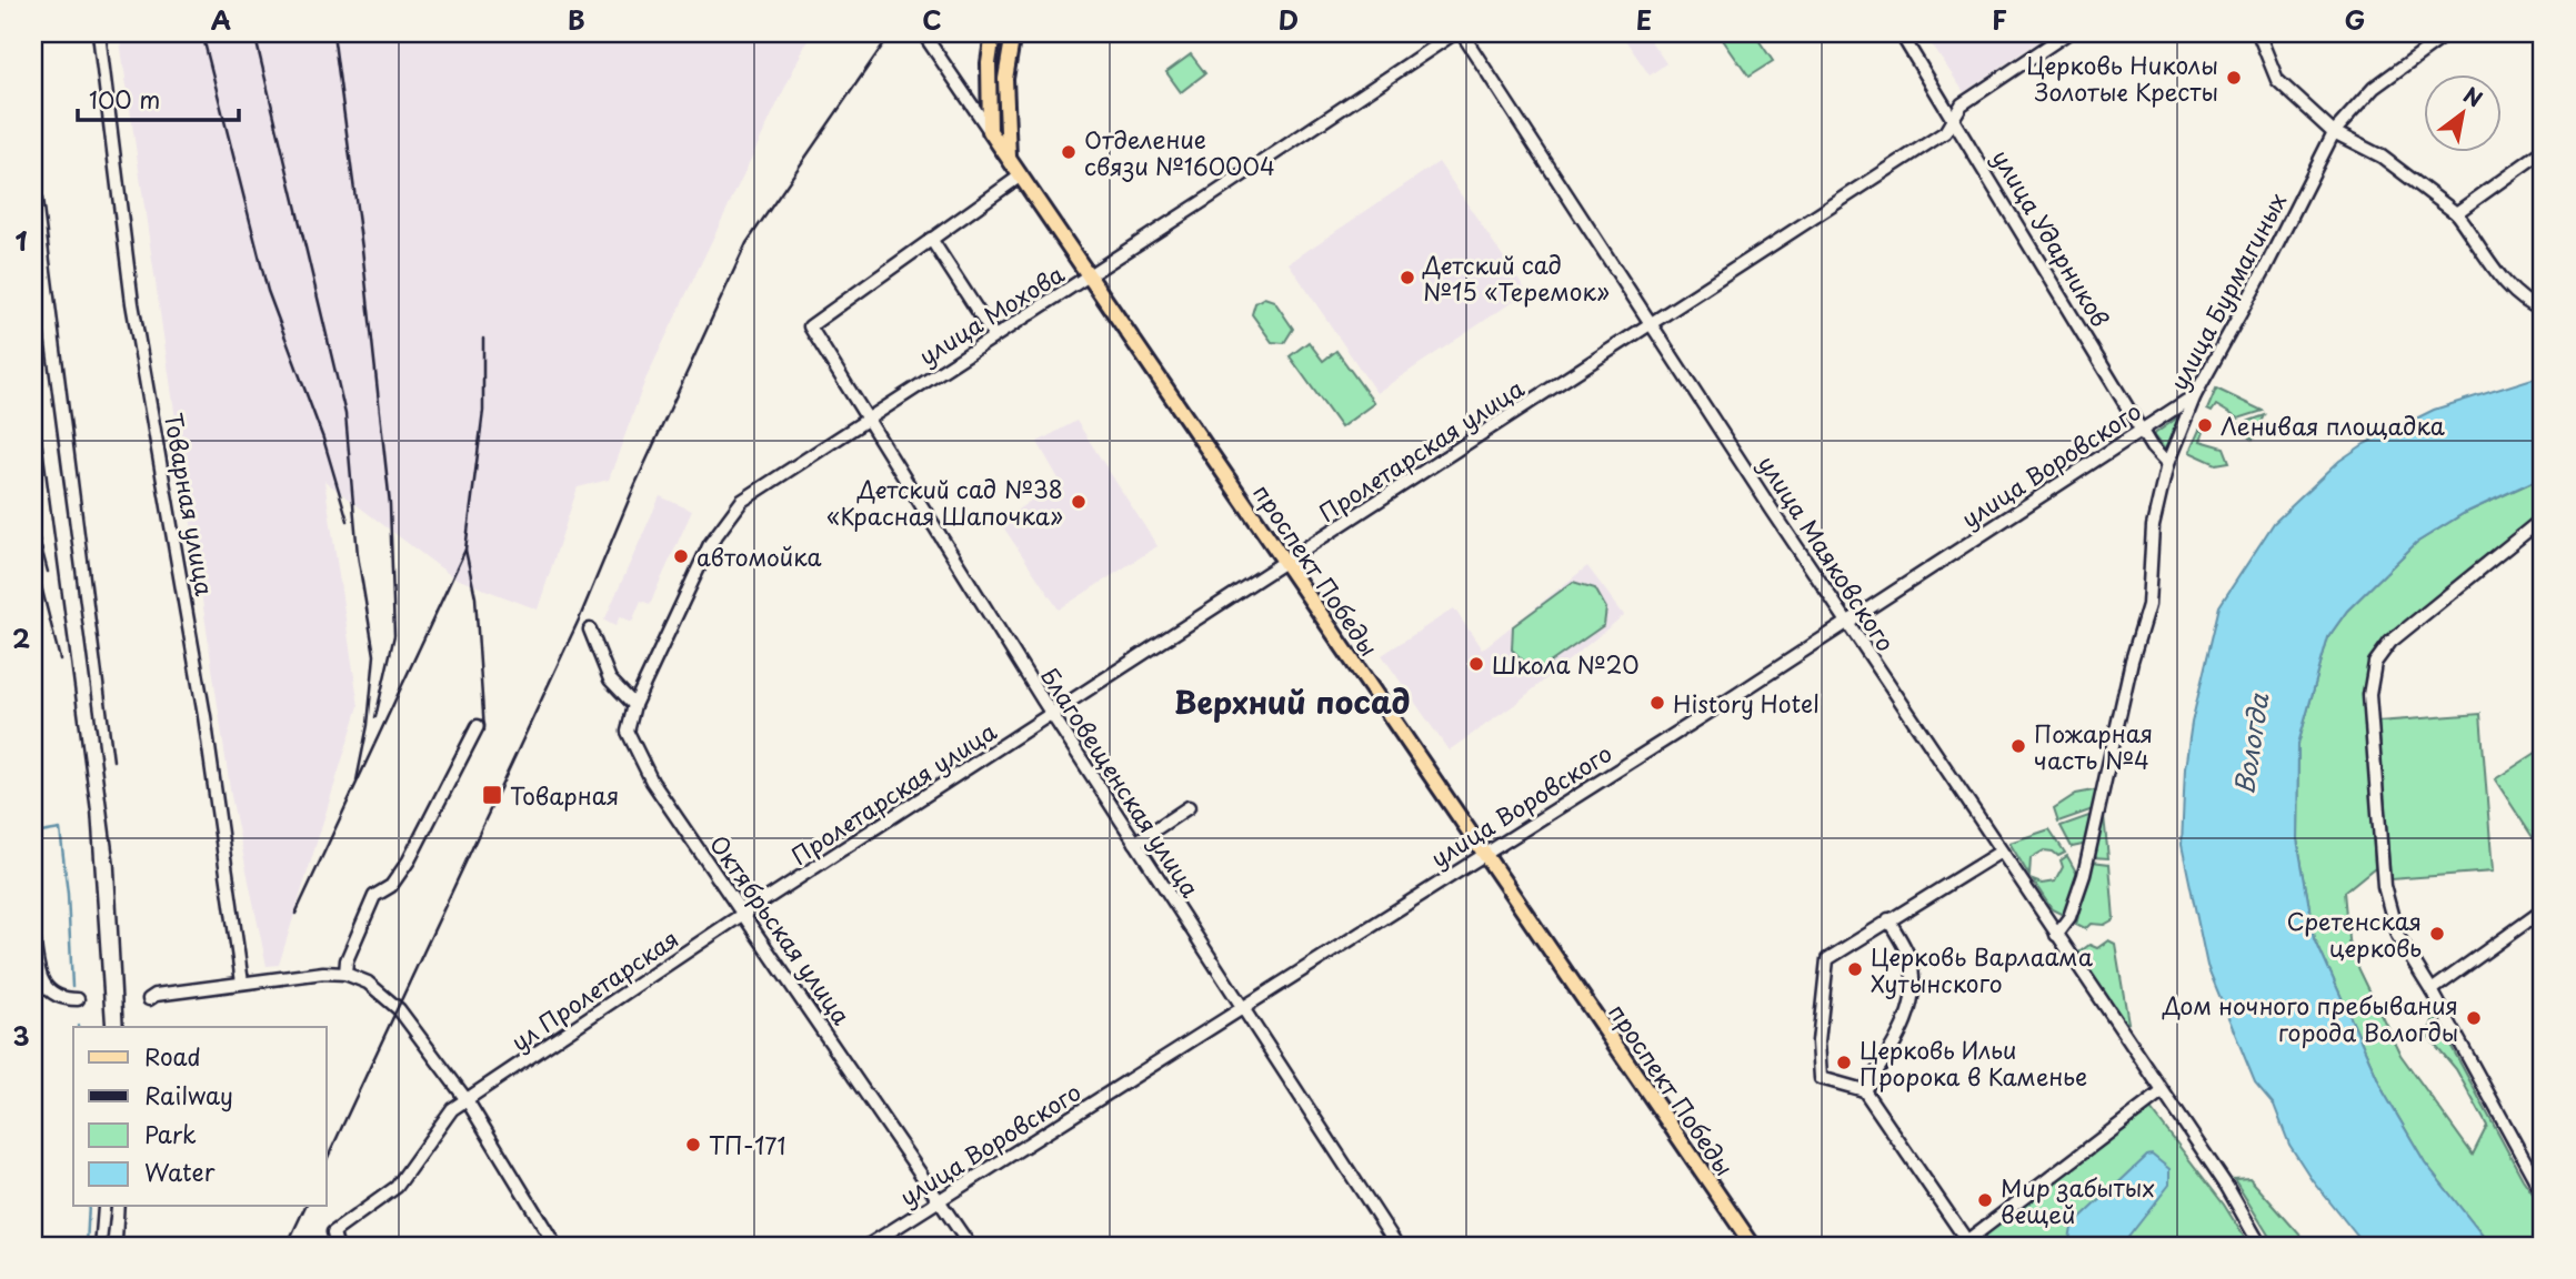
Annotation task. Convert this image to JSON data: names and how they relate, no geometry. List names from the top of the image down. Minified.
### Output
{"streets":{"main road":["проспект Победы"],"street":["улица Ударников","улица Бурмагиных","улица Мохова","Пролетарская улица","улица Воровского","Товарная улица","улица Маяковского","Благовещенская улица","Октябрьская улица","ул Пролетарская"]},"crossings":[["улица Ударников","улица Бурмагиных"],["улица Ударников","Пролетарская улица"],["улица Ударников","улица Воровского"],["улица Бурмагиных","улица Воровского"],["улица Бурмагиных","улица Маяковского"],["улица Мохова","проспект Победы"],["улица Мохова","Благовещенская улица"],["улица Мохова","Октябрьская улица"],["Пролетарская улица","улица Маяковского"],["Пролетарская улица","проспект Победы"],["Пролетарская улица","Благовещенская улица"],["Пролетарская улица","Октябрьская улица"],["Пролетарская улица","ул Пролетарская"],["улица Воровского","улица Маяковского"],["улица Воровского","проспект Победы"],["улица Воровского","Благовещенская улица"],["улица Воровского","Октябрьская улица"],["Октябрьская улица","ул Пролетарская"]],"districts":["Верхний посад"],"water":["Вологда"],"places":{"other":["Церковь Николы Золотые Кресты","Отделение связи №160004","Детский сад №15 «Теремок»","Ленивая площадка","Детский сад №38 «Красная Шапочка»","автомойка","Школа №20","History Hotel","Пожарная часть №4","Сретенская церковь","Церковь Варлаама Хутынского","Дом ночного пребывания города Вологды","Церковь Ильи Пророка в Каменье","ТП-171","Мир забытых вещей"],"transit":["Товарная"]},"legend":["Road","Railway","Park","Water"],"scale_bar":"100 m","north":"top right","grid":{"columns":["A","B","C","D","E","F","G"],"rows":["1","2","3"]}}
